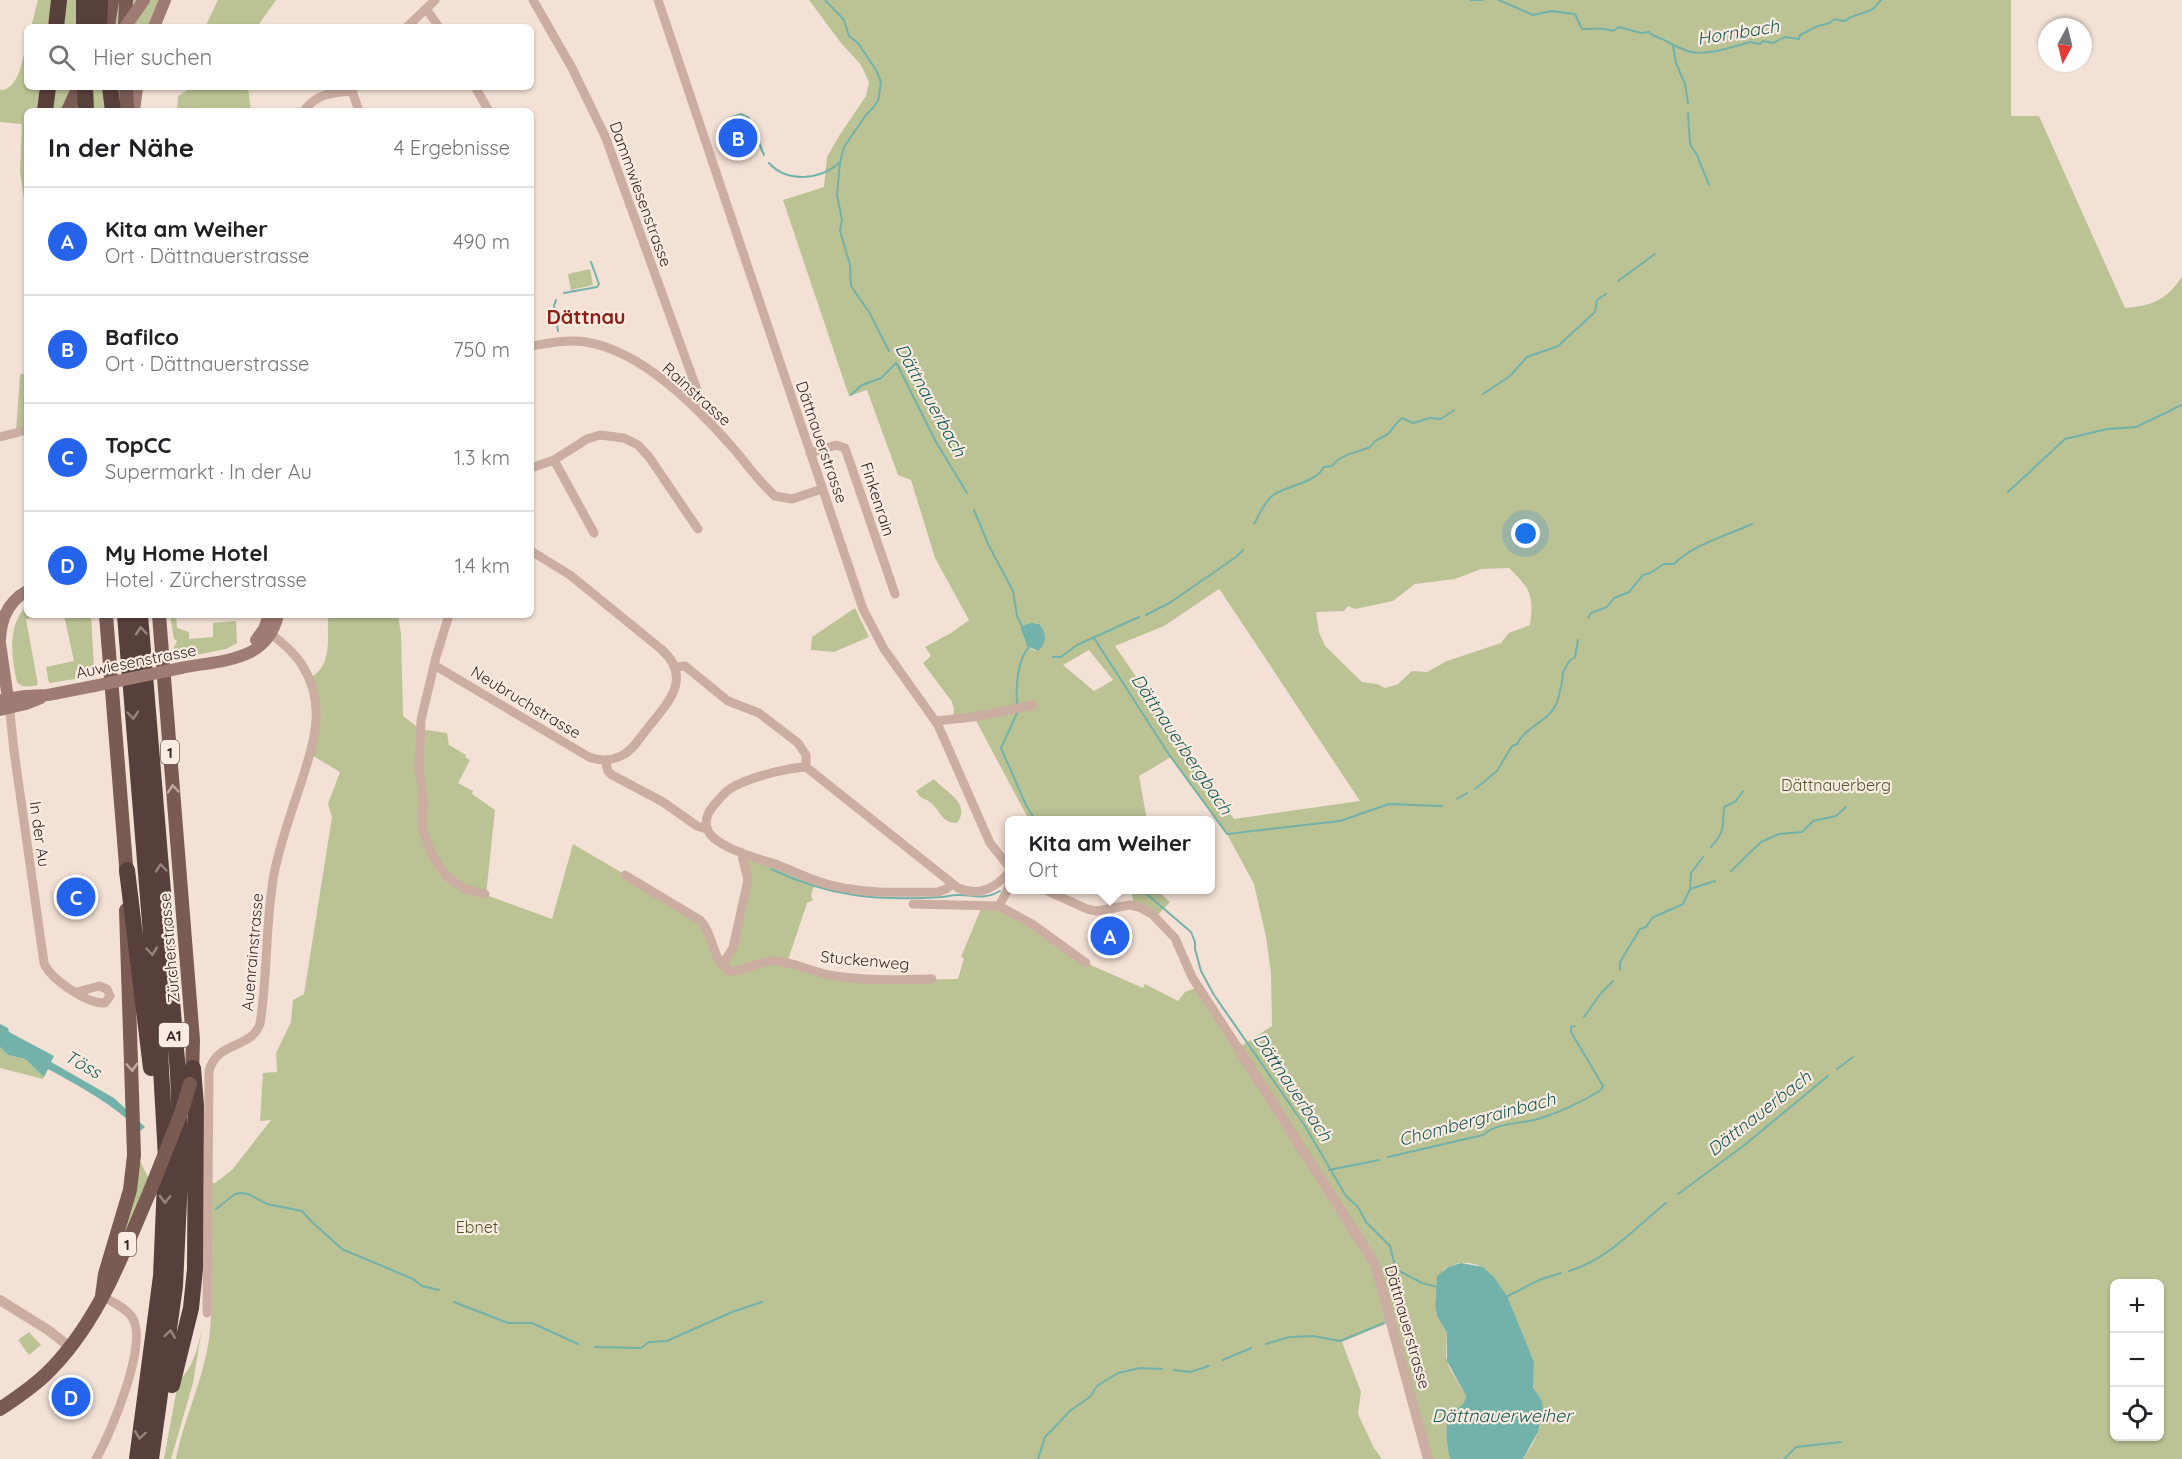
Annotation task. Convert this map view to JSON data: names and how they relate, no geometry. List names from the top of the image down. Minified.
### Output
{"streets":{"highway":["A1"],"main road":["Auwiesenstrasse","1","Zürcherstrasse"],"street":["Dammwiesenstrasse","Rainstrasse","Dättnauerstrasse","Finkenrain","Neubruchstrasse","In der Au","Auenrainstrasse","Stuckenweg"]},"crossings":[["Dammwiesenstrasse","Rainstrasse"],["Rainstrasse","Dättnauerstrasse"],["Dättnauerstrasse","Finkenrain"],["Auwiesenstrasse","In der Au"],["Auwiesenstrasse","Auenrainstrasse"],["Zürcherstrasse","A1"]],"districts":["Dättnau"],"water":["Hornbach","Dättnauerbach","Dättnauerbergbach","Töss","Chombergrainbach","Dättnauerweiher"],"parks":["Dättnauerberg","Ebnet"],"north":"bottom","page":{"search":"Hier suchen","heading":["In der Nähe","4 Ergebnisse"],"pins":["B","C","A","D"],"list":[{"mark":"A","name":"Kita am Weiher","note":"Ort · Dättnauerstrasse","value":"490 m"},{"mark":"B","name":"Bafilco","note":"Ort · Dättnauerstrasse","value":"750 m"},{"mark":"C","name":"TopCC","note":"Supermarkt · In der Au","value":"1.3 km"},{"mark":"D","name":"My Home Hotel","note":"Hotel · Zürcherstrasse","value":"1.4 km"}],"popup":["Kita am Weiher","Ort"],"map_buttons":["+","−"]}}
